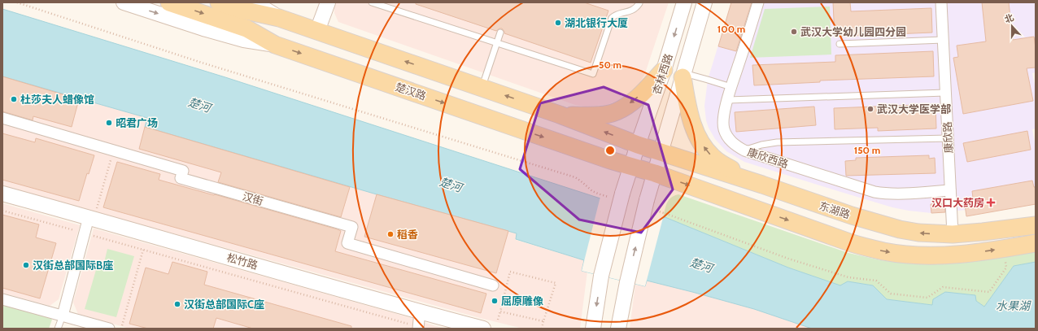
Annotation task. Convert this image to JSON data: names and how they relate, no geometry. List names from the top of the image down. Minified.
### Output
{"streets":{"main road":["杏林西路","楚汉路","东湖路","松竹路"],"street":["康欣路","康欣西路","汉街"]},"crossings":[["杏林西路","东湖路"],["康欣路","康欣西路"],["康欣路","东湖路"]],"water":["楚河","水果湖"],"places":{"other":["湖北银行大厦","武汉大学幼儿园四分园","杜莎夫人蜡像馆","武汉大学医学部","昭君广场","稻香","汉街总部国际B座","屈原雕像","汉街总部国际C座"],"health":["汉口大药房"]},"north":"top","rings":["100 m","50 m","150 m"]}
